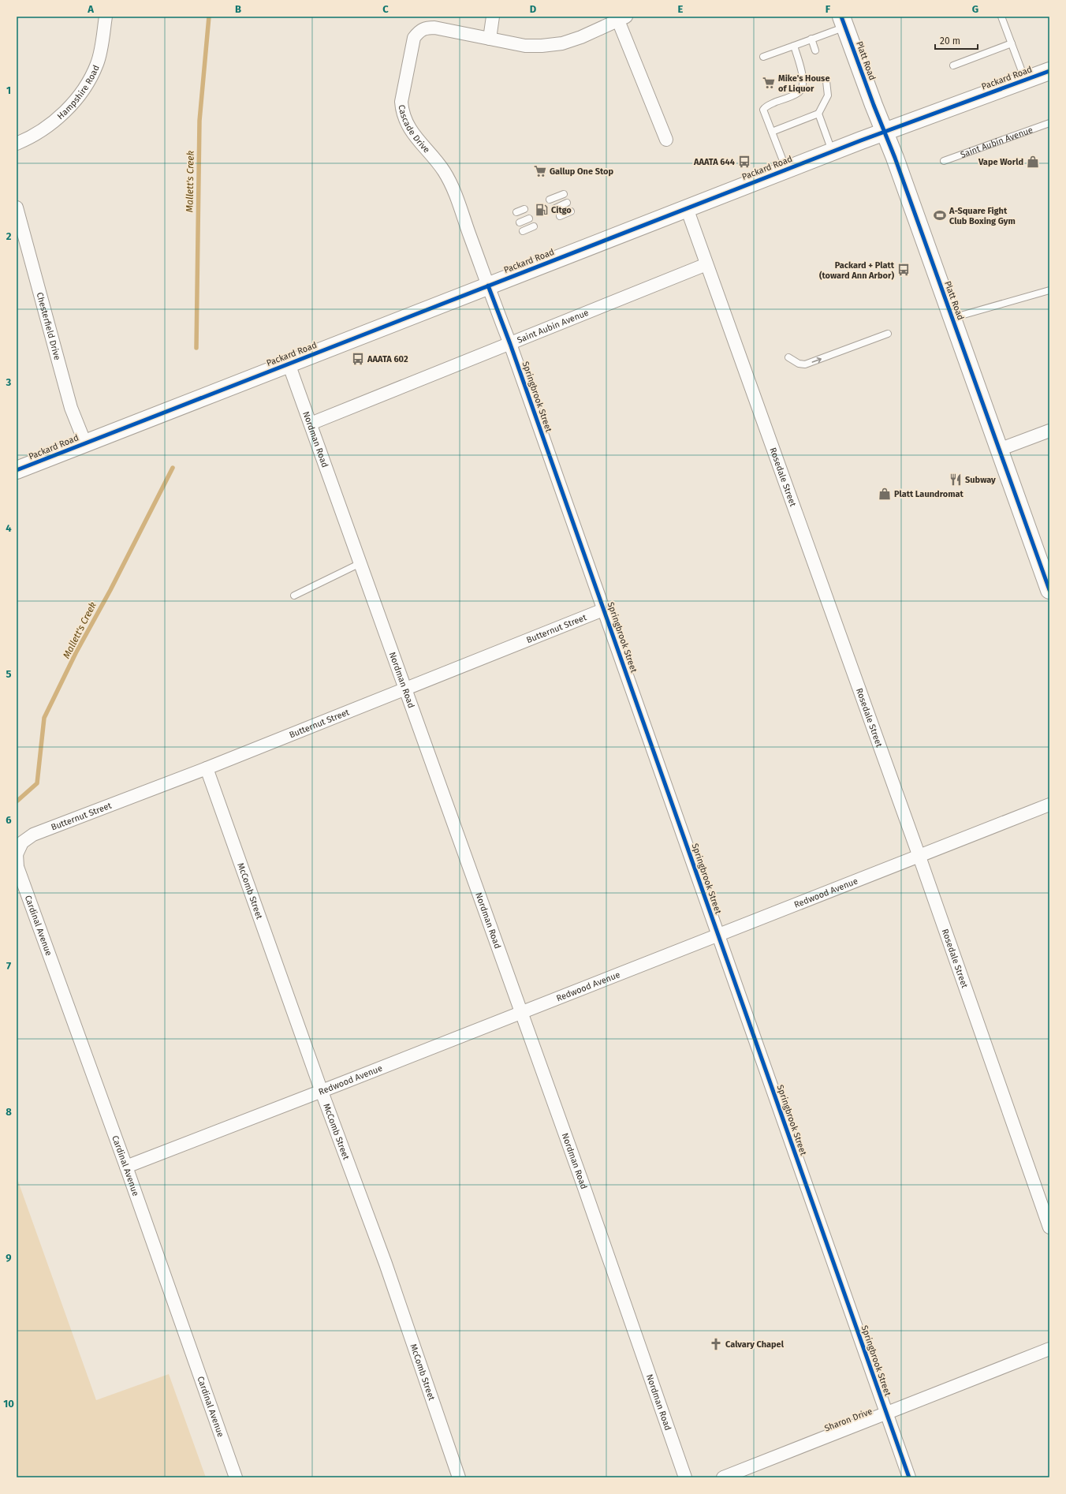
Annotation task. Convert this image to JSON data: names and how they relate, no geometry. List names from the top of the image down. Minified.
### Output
{"streets":{"main road":["Platt Road","Packard Road"],"street":["Hampshire Road","Cascade Drive","Saint Aubin Avenue","Chesterfield Drive","Springbrook Street","Nordman Road","Rosedale Street","Butternut Street","McComb Street","Redwood Avenue","Cardinal Avenue","Sharon Drive"]},"crossings":[["Platt Road","Packard Road"],["Packard Road","Cascade Drive"],["Packard Road","Chesterfield Drive"],["Packard Road","Springbrook Street"],["Packard Road","Nordman Road"],["Packard Road","Rosedale Street"],["Cascade Drive","Springbrook Street"],["Saint Aubin Avenue","Springbrook Street"],["Saint Aubin Avenue","Nordman Road"],["Saint Aubin Avenue","Rosedale Street"],["Springbrook Street","Butternut Street"],["Springbrook Street","Redwood Avenue"],["Springbrook Street","Sharon Drive"],["Nordman Road","Butternut Street"],["Nordman Road","Redwood Avenue"],["Rosedale Street","Redwood Avenue"],["Butternut Street","McComb Street"],["Butternut Street","Cardinal Avenue"],["McComb Street","Redwood Avenue"],["Redwood Avenue","Cardinal Avenue"]],"water":["Mallett's Creek"],"places":{"supermarket":["Mike's House of Liquor","Gallup One Stop"],"bus stop":["AAATA 644","Packard + Platt (toward Ann Arbor)","AAATA 602"],"shop":["Vape World","Platt Laundromat"],"fuel station":["Citgo"],"sports":["A-Square Fight Club Boxing Gym"],"restaurant":["Subway"],"church":["Calvary Chapel"]},"scale_bar":"20 m","grid":{"columns":["A","B","C","D","E","F","G"],"rows":["1","2","3","4","5","6","7","8","9","10"]}}
